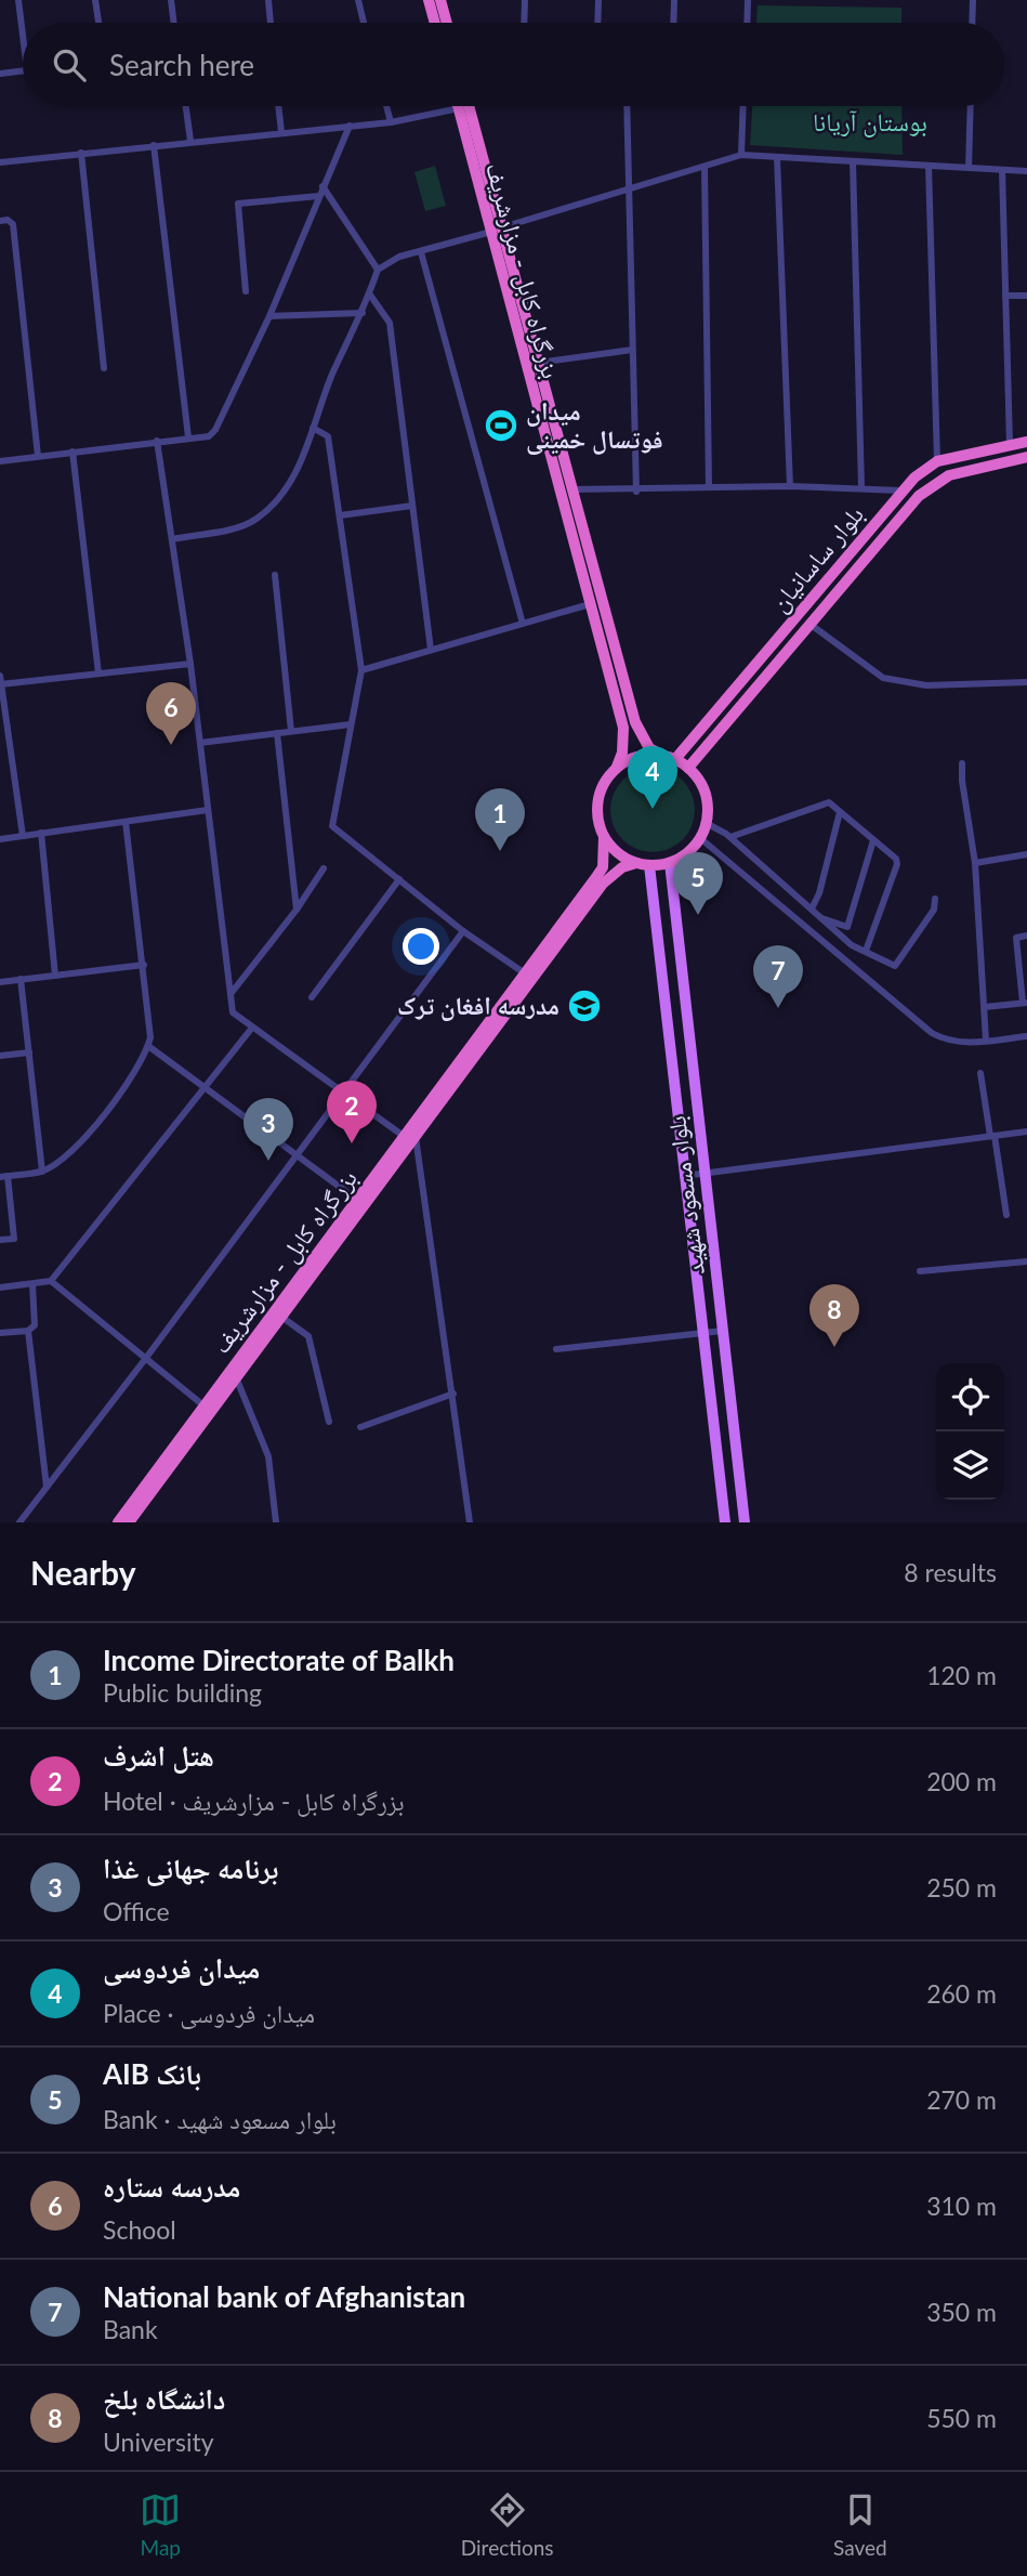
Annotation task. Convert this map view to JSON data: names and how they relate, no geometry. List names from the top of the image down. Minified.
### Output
{"streets":{"highway":["بزرگراه کابل - مزارشریف","بلوار ساسانیان"],"main road":["بلوار مسعود شهید"]},"crossings":[["بزرگراه کابل - مزارشریف","بلوار ساسانیان"],["بزرگراه کابل - مزارشریف","بلوار مسعود شهید"],["بلوار ساسانیان","بلوار مسعود شهید"]],"parks":["بوستان آریانا"],"places":{"sports":["میدان فوتسال خمینی"],"school or university":["مدرسه افغان ترک"]},"page":{"search":"Search here","pins":["6","4","1","5","7","2","3","8"],"heading":["Nearby","8 results"],"list":[{"mark":"1","name":"Income Directorate of Balkh","note":"Public building","value":"120 m"},{"mark":"2","name":"هتل اشرف","note":"Hotel · بزرگراه کابل - مزارشریف","value":"200 m"},{"mark":"3","name":"برنامه جهانی غذا","note":"Office","value":"250 m"},{"mark":"4","name":"میدان فردوسی","note":"Place · میدان فردوسی","value":"260 m"},{"mark":"5","name":"AIB بانک","note":"Bank · بلوار مسعود شهید","value":"270 m"},{"mark":"6","name":"مدرسه ستاره","note":"School","value":"310 m"},{"mark":"7","name":"National bank of Afghanistan","note":"Bank","value":"350 m"},{"mark":"8","name":"دانشگاه بلخ","note":"University","value":"550 m"}],"nav":["Map","Directions","Saved"]}}
